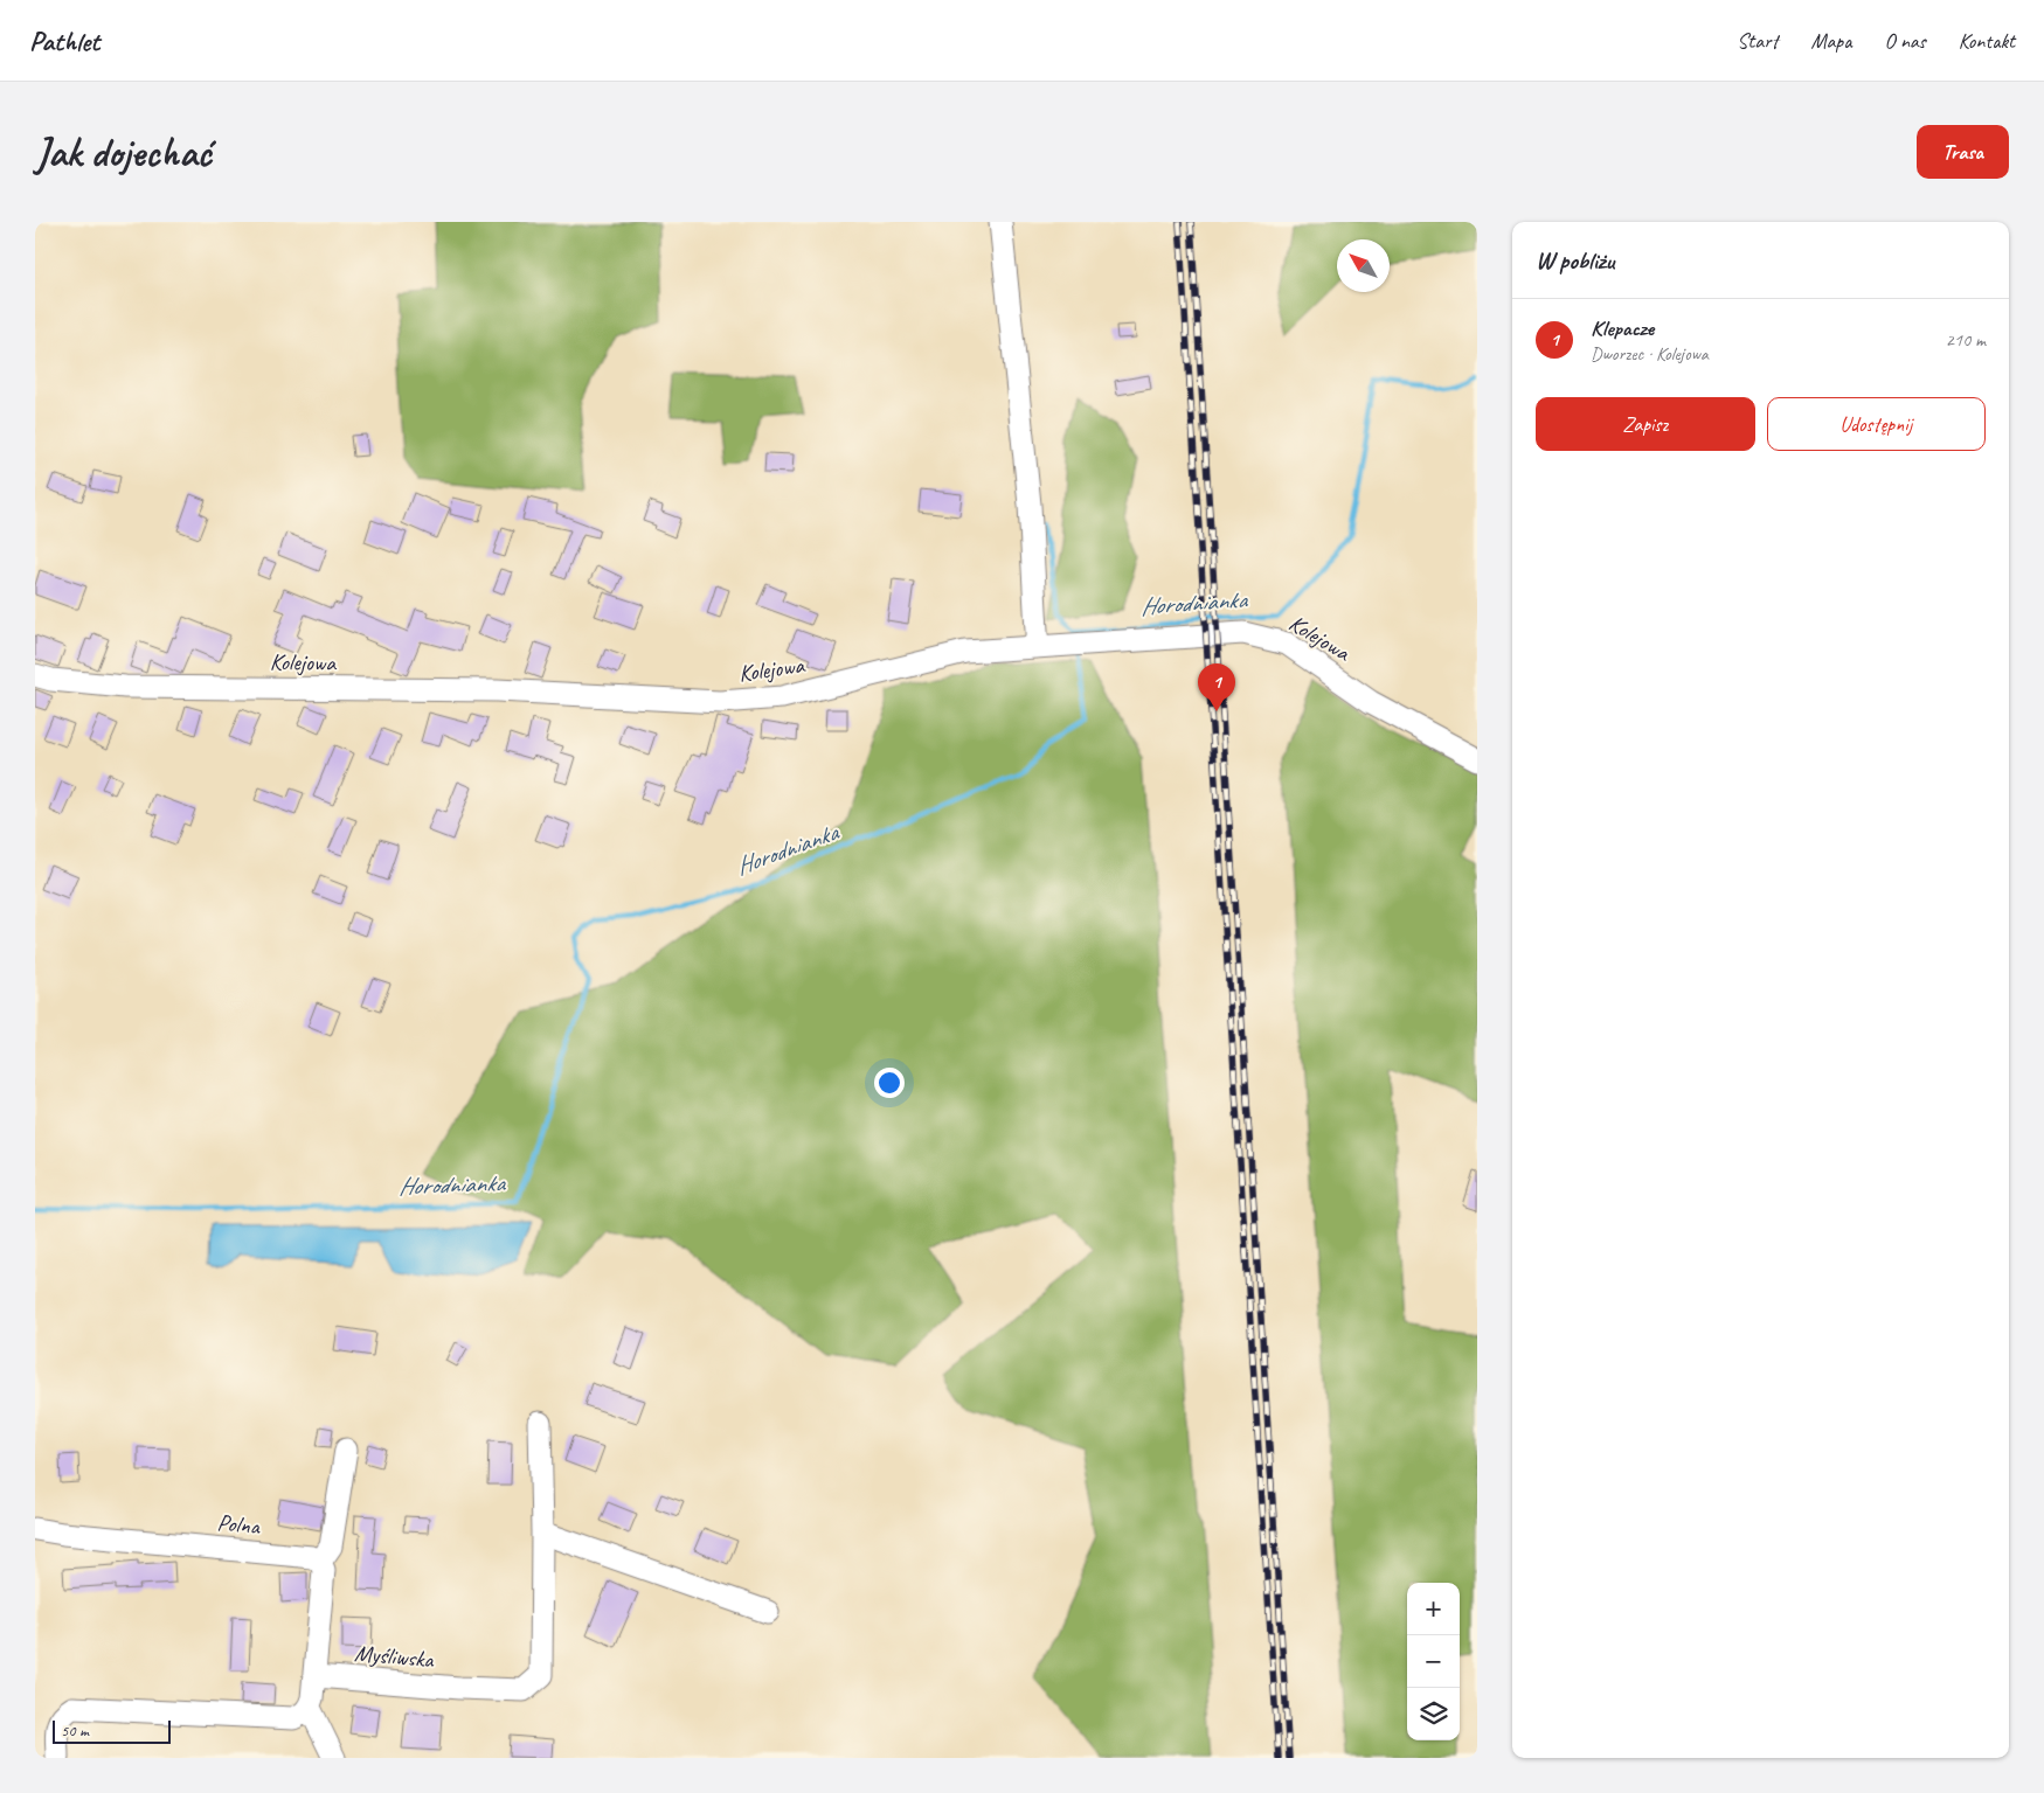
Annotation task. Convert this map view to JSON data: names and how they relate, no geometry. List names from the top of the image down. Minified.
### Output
{"streets":{"street":["Kolejowa","Polna","Myśliwska"]},"water":["Horodnianka"],"scale_bar":"50 m","north":"top left","page":{"header":"Pathlet","nav":["Start","Mapa","O nas","Kontakt"],"buttons":["Trasa",["Zapisz","Udostępnij"]],"title":"Jak dojechać","heading":"W pobliżu","list":[{"mark":"1","name":"Klepacze","note":"Dworzec · Kolejowa","value":"210 m"}],"pins":"1","map_buttons":["+","−"],"scale":"50 m"}}
